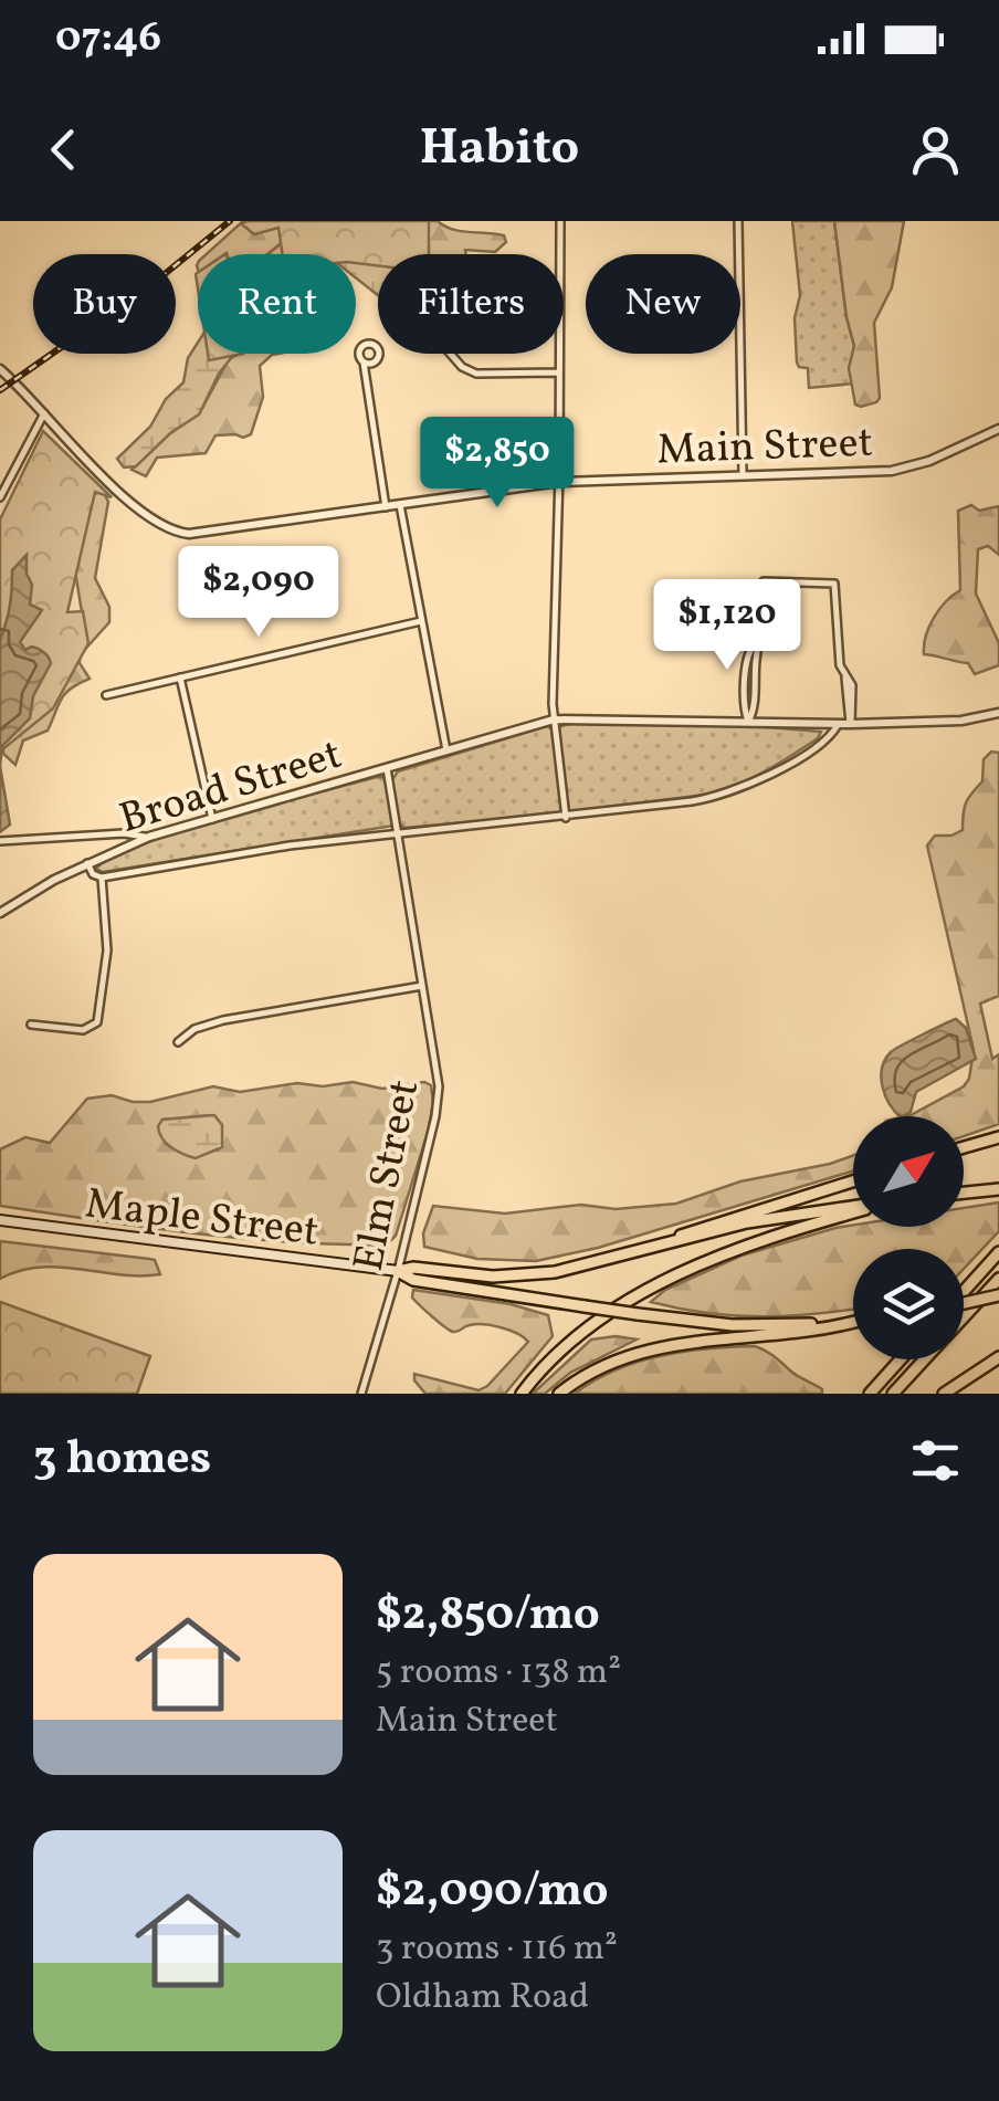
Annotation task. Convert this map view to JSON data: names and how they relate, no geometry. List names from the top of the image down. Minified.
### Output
{"streets":{"main road":["Maple Street"],"street":["Main Street","Broad Street","Elm Street"]},"crossings":[["Broad Street","Elm Street"],["Elm Street","Maple Street"]],"north":"top right","page":{"status":"07:46","header":"Habito","chip":["Buy","Rent","Filters","New"],"price":["$2,850","$2,090","$1,120"],"heading":"3 homes","list":[{"name":"$2,850/mo","note":"5 rooms · 138 m² · Main Street"},{"name":"$2,090/mo","note":"3 rooms · 116 m² · Oldham Road"}]}}
